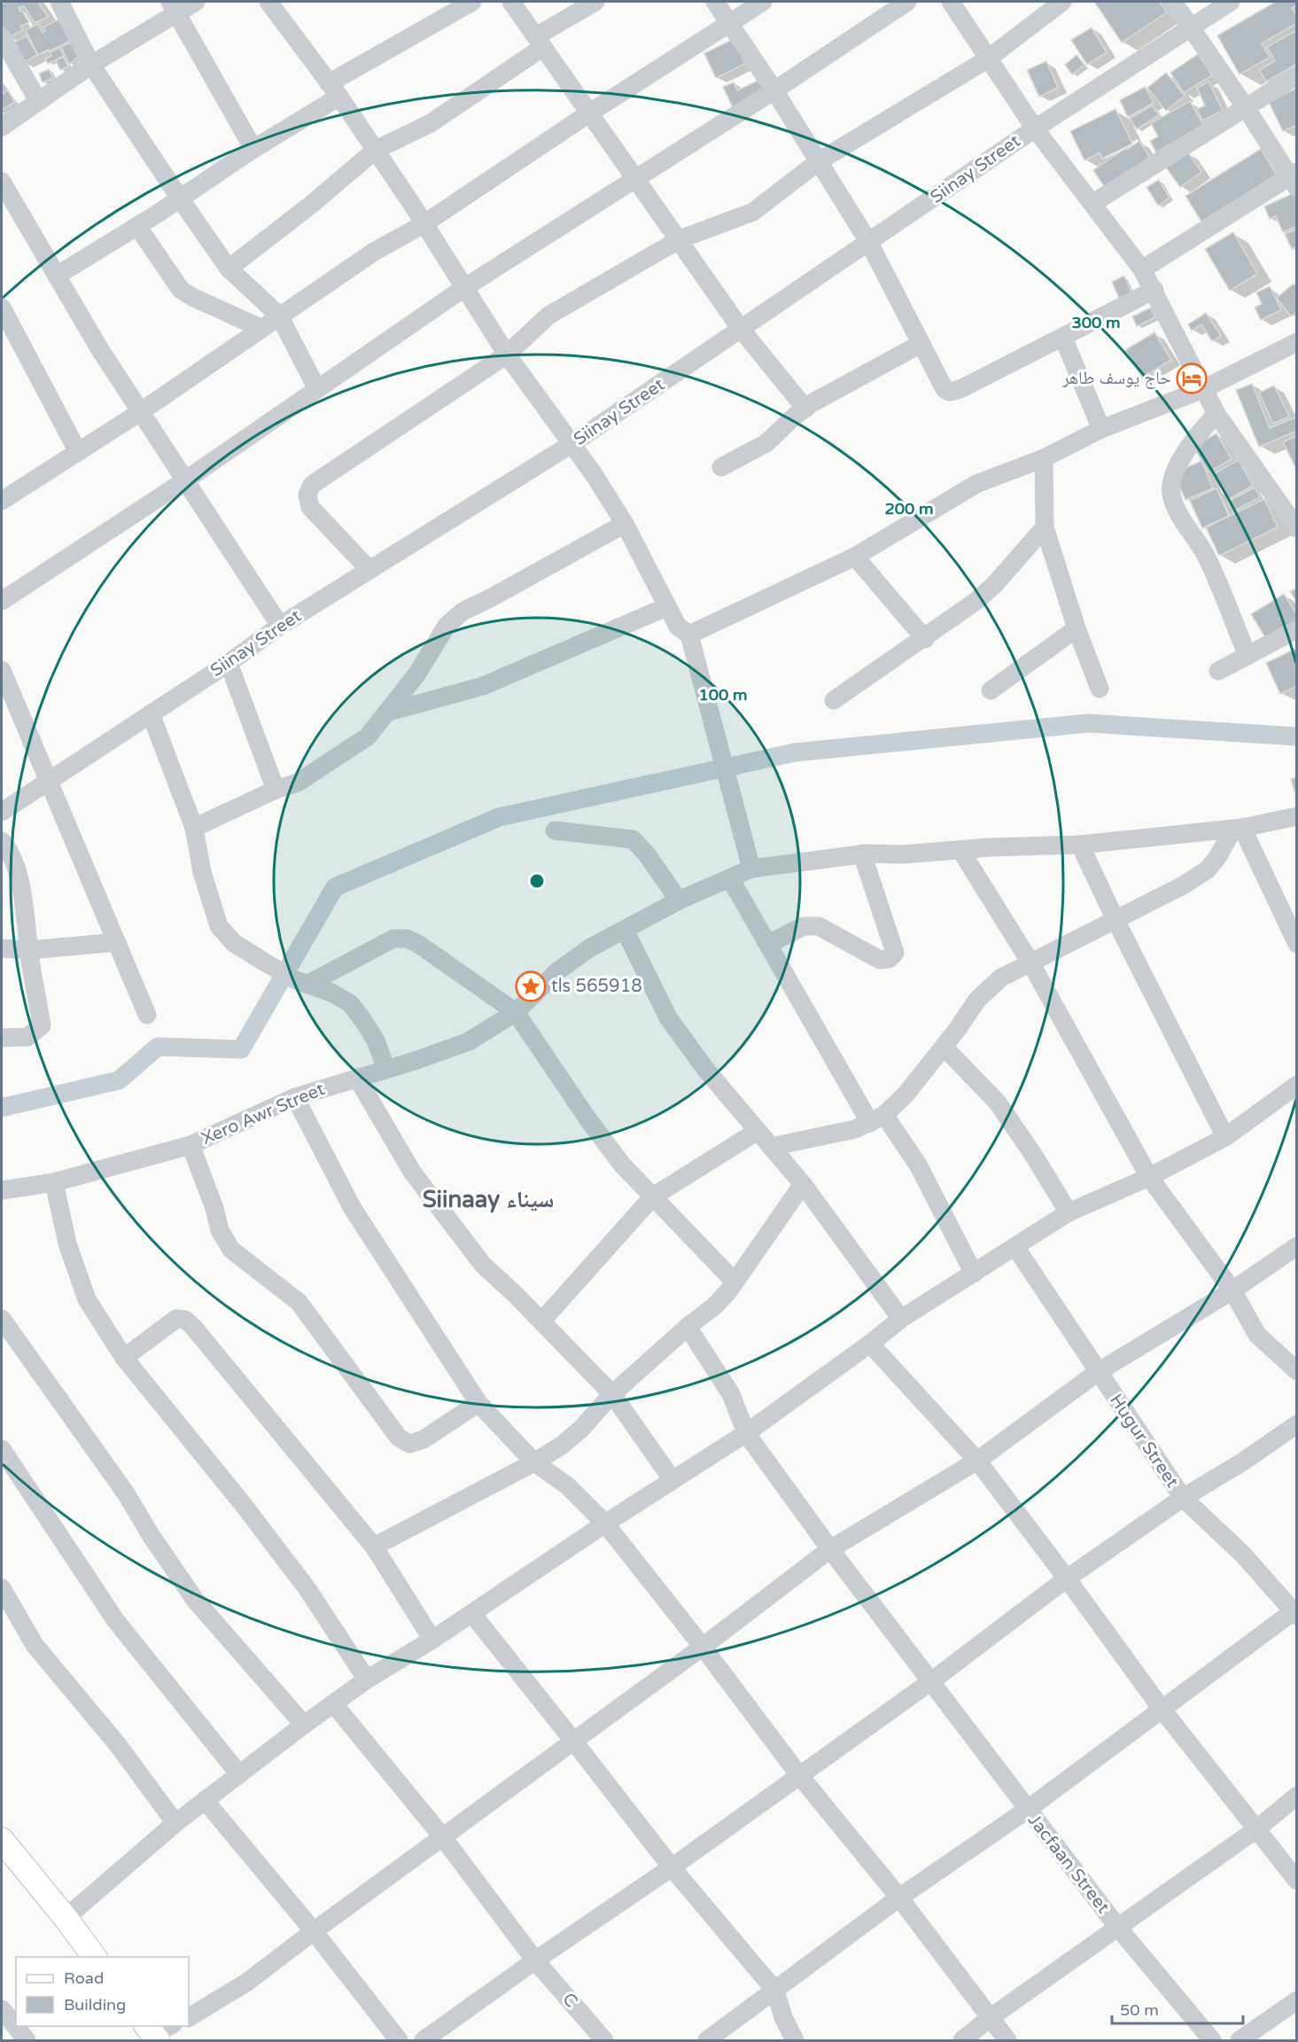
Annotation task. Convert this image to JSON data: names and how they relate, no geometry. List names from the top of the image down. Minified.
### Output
{"streets":{"street":["Siinay Street","Xero Awr Street","Hugur Street","Jacfaan Street","C"]},"districts":["Siinaay سيناء"],"places":{"hotel":["حاج يوسف طاهر"],"place":["tls 565918"]},"legend":["Road","Building"],"scale_bar":"50 m","rings":["300 m","200 m","100 m"]}
